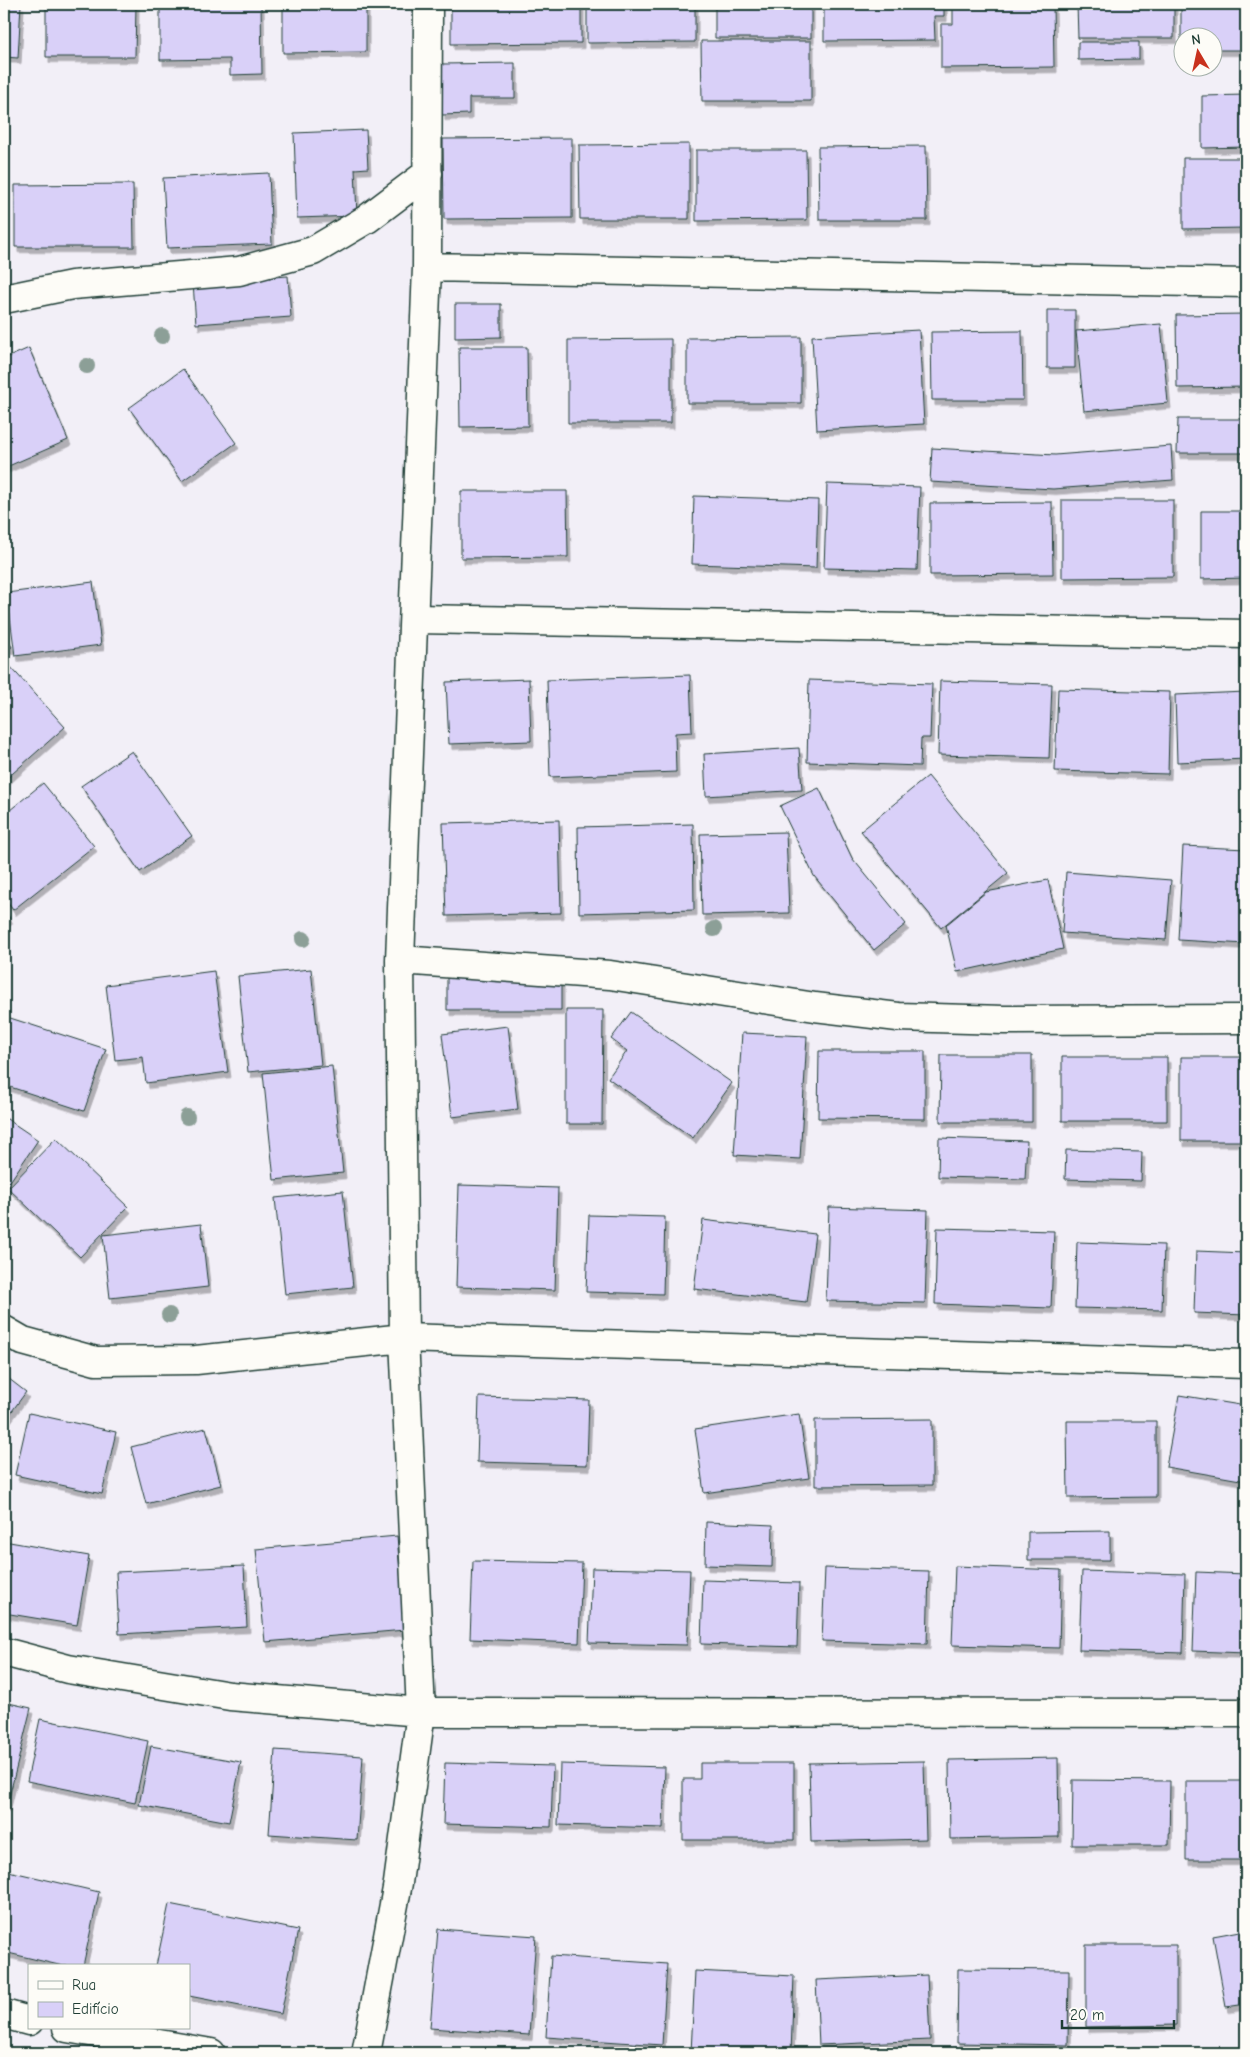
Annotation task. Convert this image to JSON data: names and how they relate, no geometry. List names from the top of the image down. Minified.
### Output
{"legend":["Rua","Edifício"],"scale_bar":"20 m","north":"top"}
